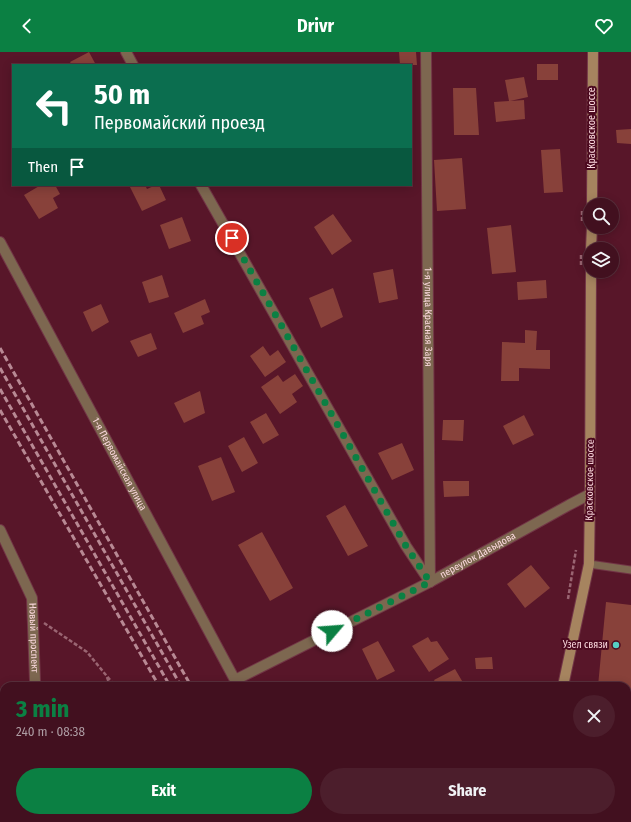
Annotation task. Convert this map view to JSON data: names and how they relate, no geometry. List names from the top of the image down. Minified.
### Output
{"streets":{"main road":["Красковское шоссе"],"street":["1-я улица Красная Заря","1-я Первомайская улица","переулок Давыдова","Новый проспект"]},"crossings":[["Красковское шоссе","переулок Давыдова"],["1-я улица Красная Заря","переулок Давыдова"]],"places":["Узел связи"],"page":{"header":"Drivr","turn":["50 m","Первомайский проезд"],"then":"Then","heading":["3 min","240 m · 08:38"],"buttons":["Exit","Share"]}}
